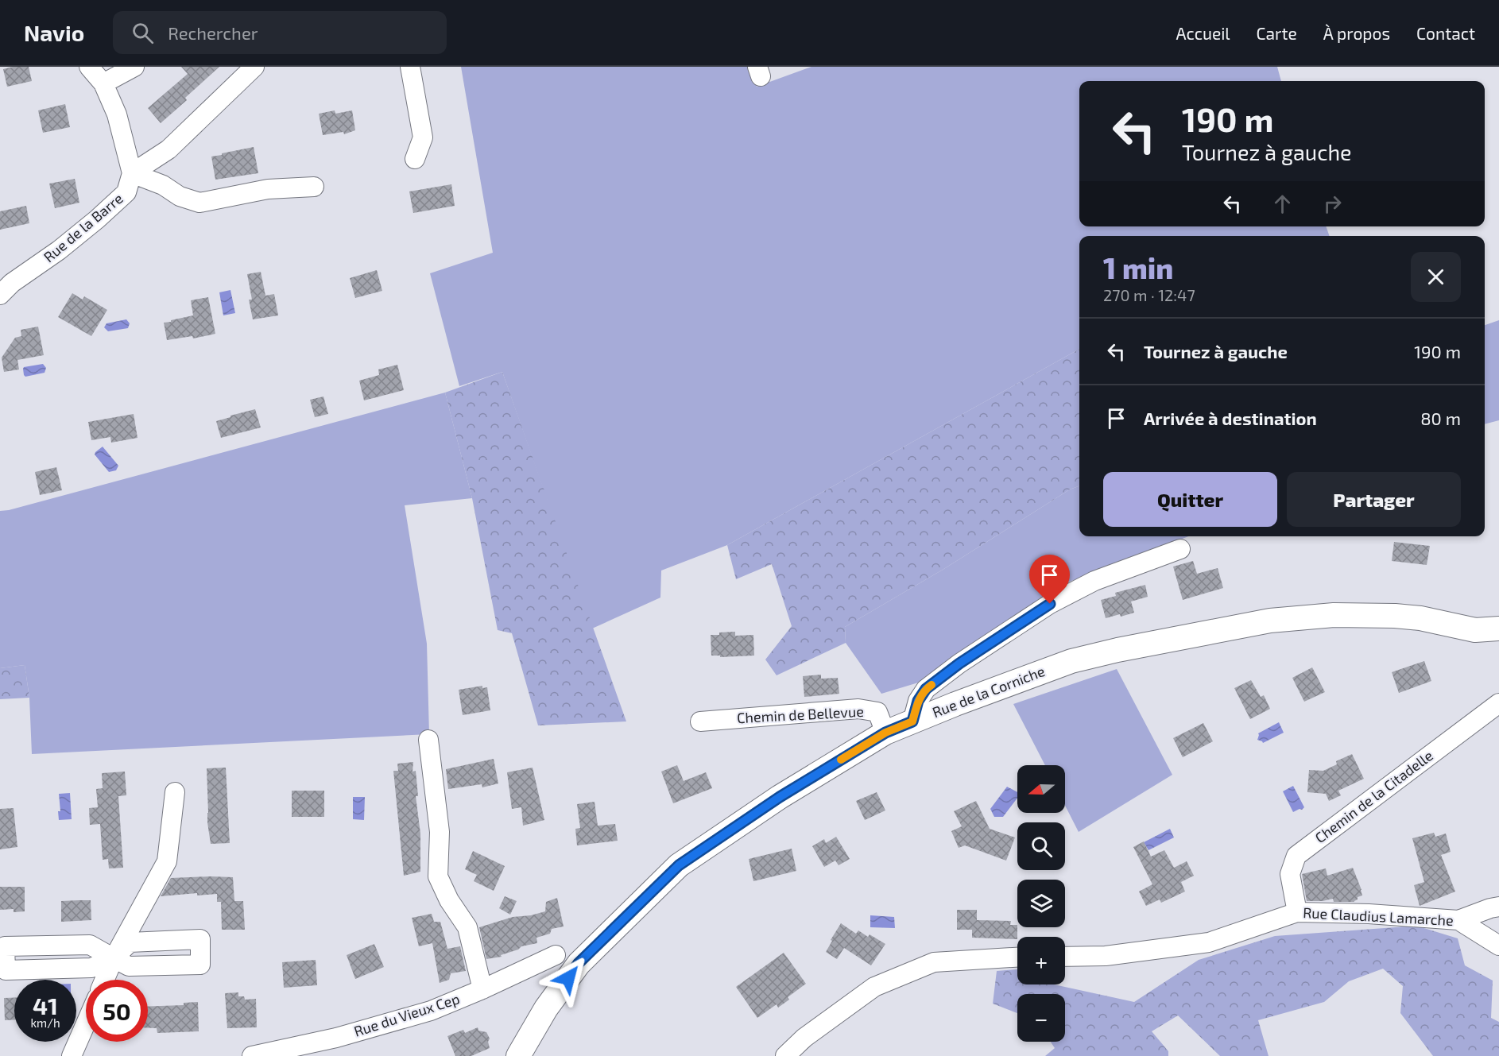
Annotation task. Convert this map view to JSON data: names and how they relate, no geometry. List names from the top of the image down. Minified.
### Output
{"streets":{"main road":["Rue de la Corniche"],"street":["Rue de la Barre","Chemin de Bellevue","Chemin de la Citadelle","Rue Claudius Lamarche","Rue du Vieux Cep"]},"crossings":[["Rue de la Corniche","Chemin de Bellevue"],["Chemin de la Citadelle","Rue Claudius Lamarche"]],"north":"left","page":{"header":"Navio","search":"Rechercher","nav":["Accueil","Carte","À propos","Contact"],"turn":["190 m","Tournez à gauche"],"heading":["1 min","270 m · 12:47"],"list":[{"name":"Tournez à gauche","value":"190 m"},{"name":"Arrivée à destination","value":"80 m"}],"buttons":["Quitter","Partager"],"map_buttons":["+","−"],"speed":"41 km/h","limit":"50"}}
